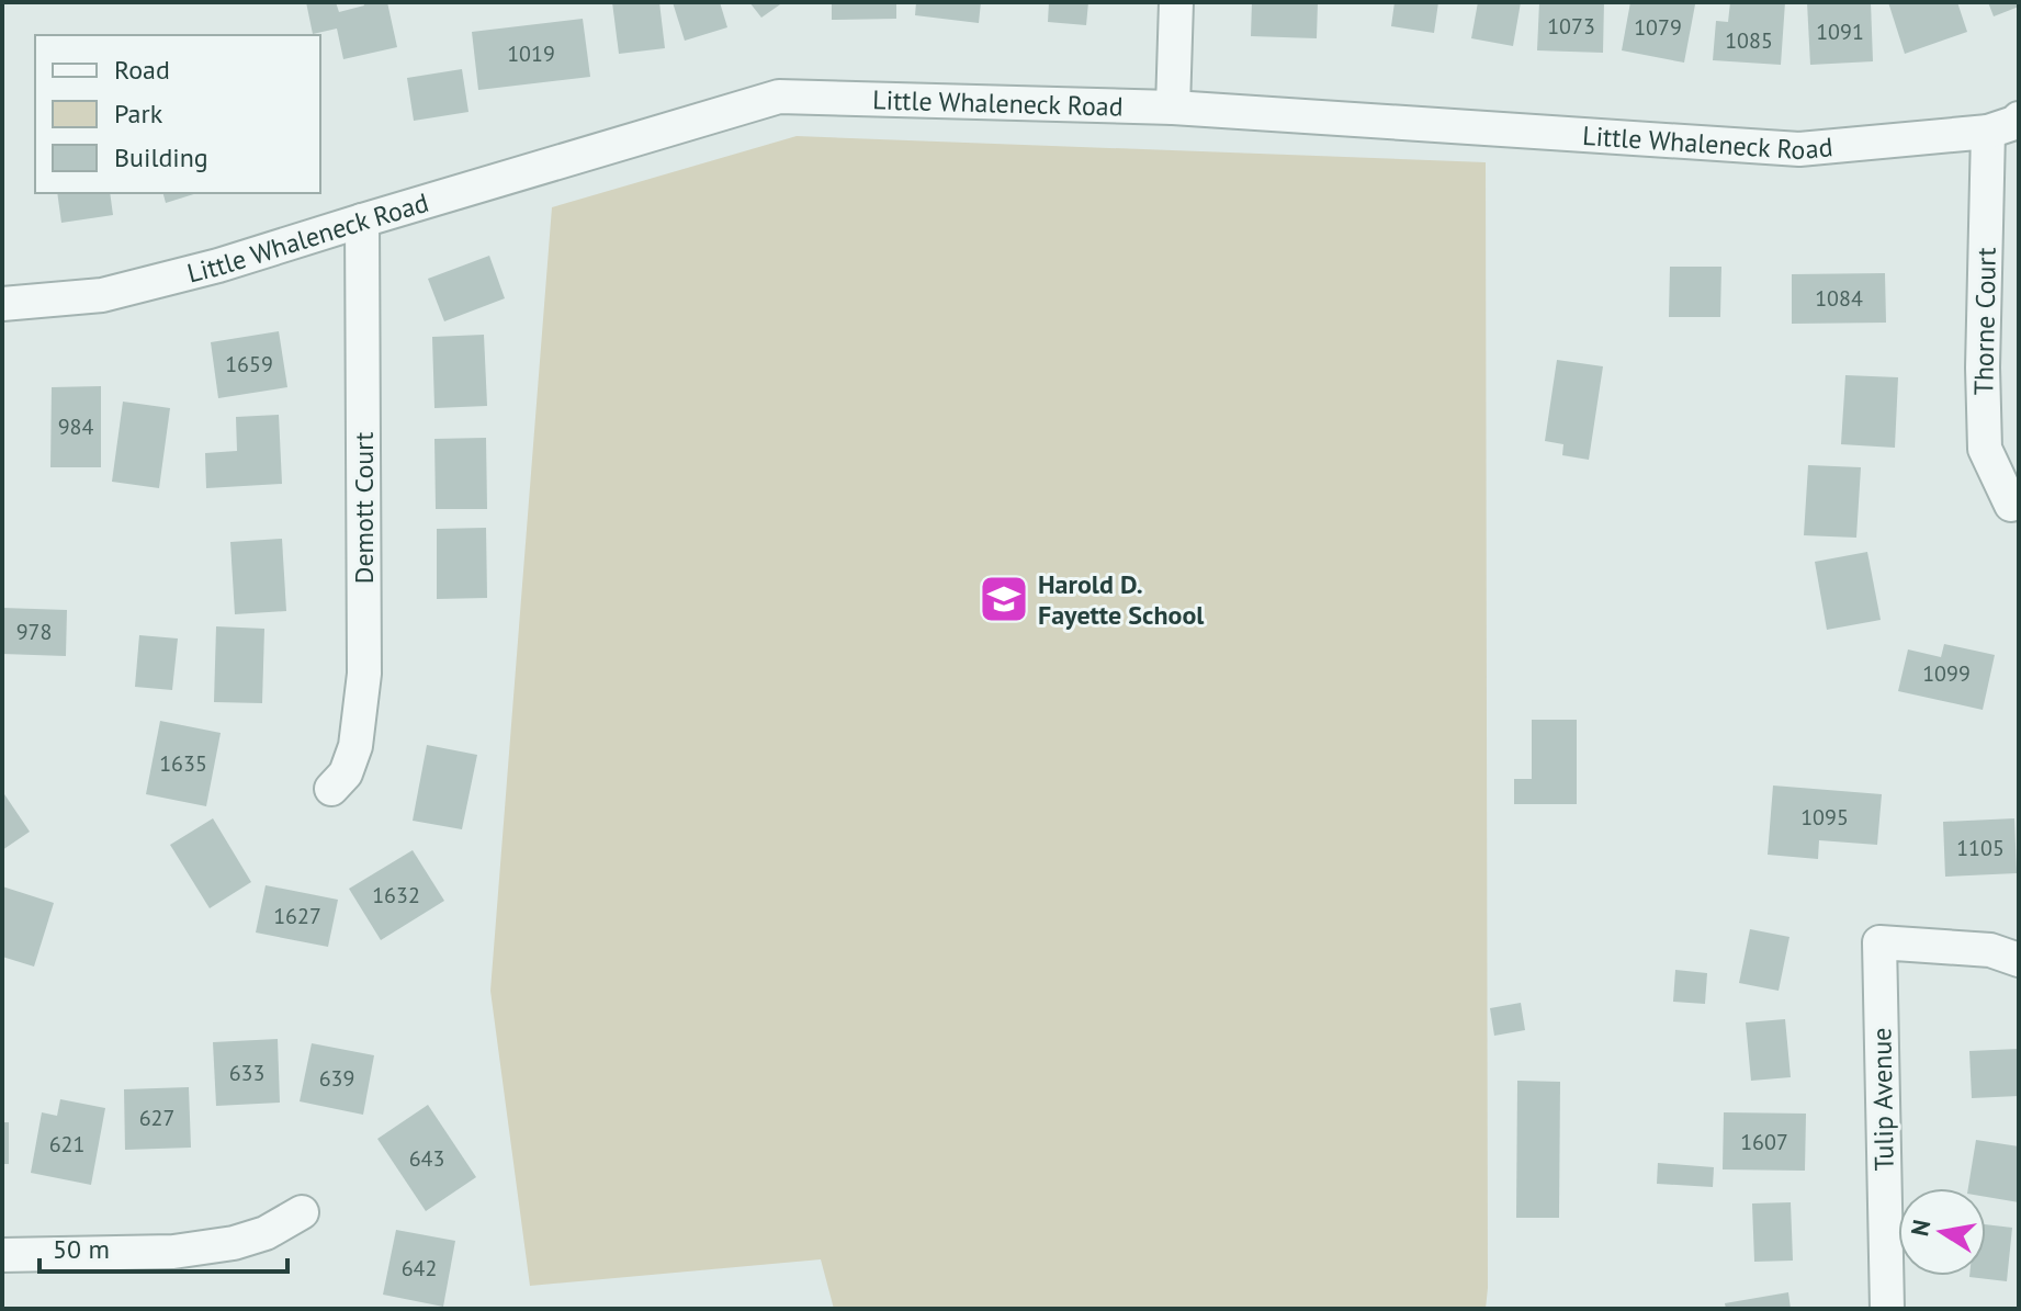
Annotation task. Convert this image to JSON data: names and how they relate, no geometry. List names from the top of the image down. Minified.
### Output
{"streets":{"street":["Little Whaleneck Road","Thorne Court","Demott Court","Tulip Avenue"]},"crossings":[["Little Whaleneck Road","Thorne Court"],["Little Whaleneck Road","Demott Court"]],"places":{"school or university":["Harold D. Fayette School"]},"house_numbers":["1073","1079","1091","1085","1019","1084","1659","984","978","1099","1635","1095","1105","1632","1627","633","639","627","1607","621","643","642"],"legend":["Road","Park","Building"],"scale_bar":"50 m","north":"left"}
